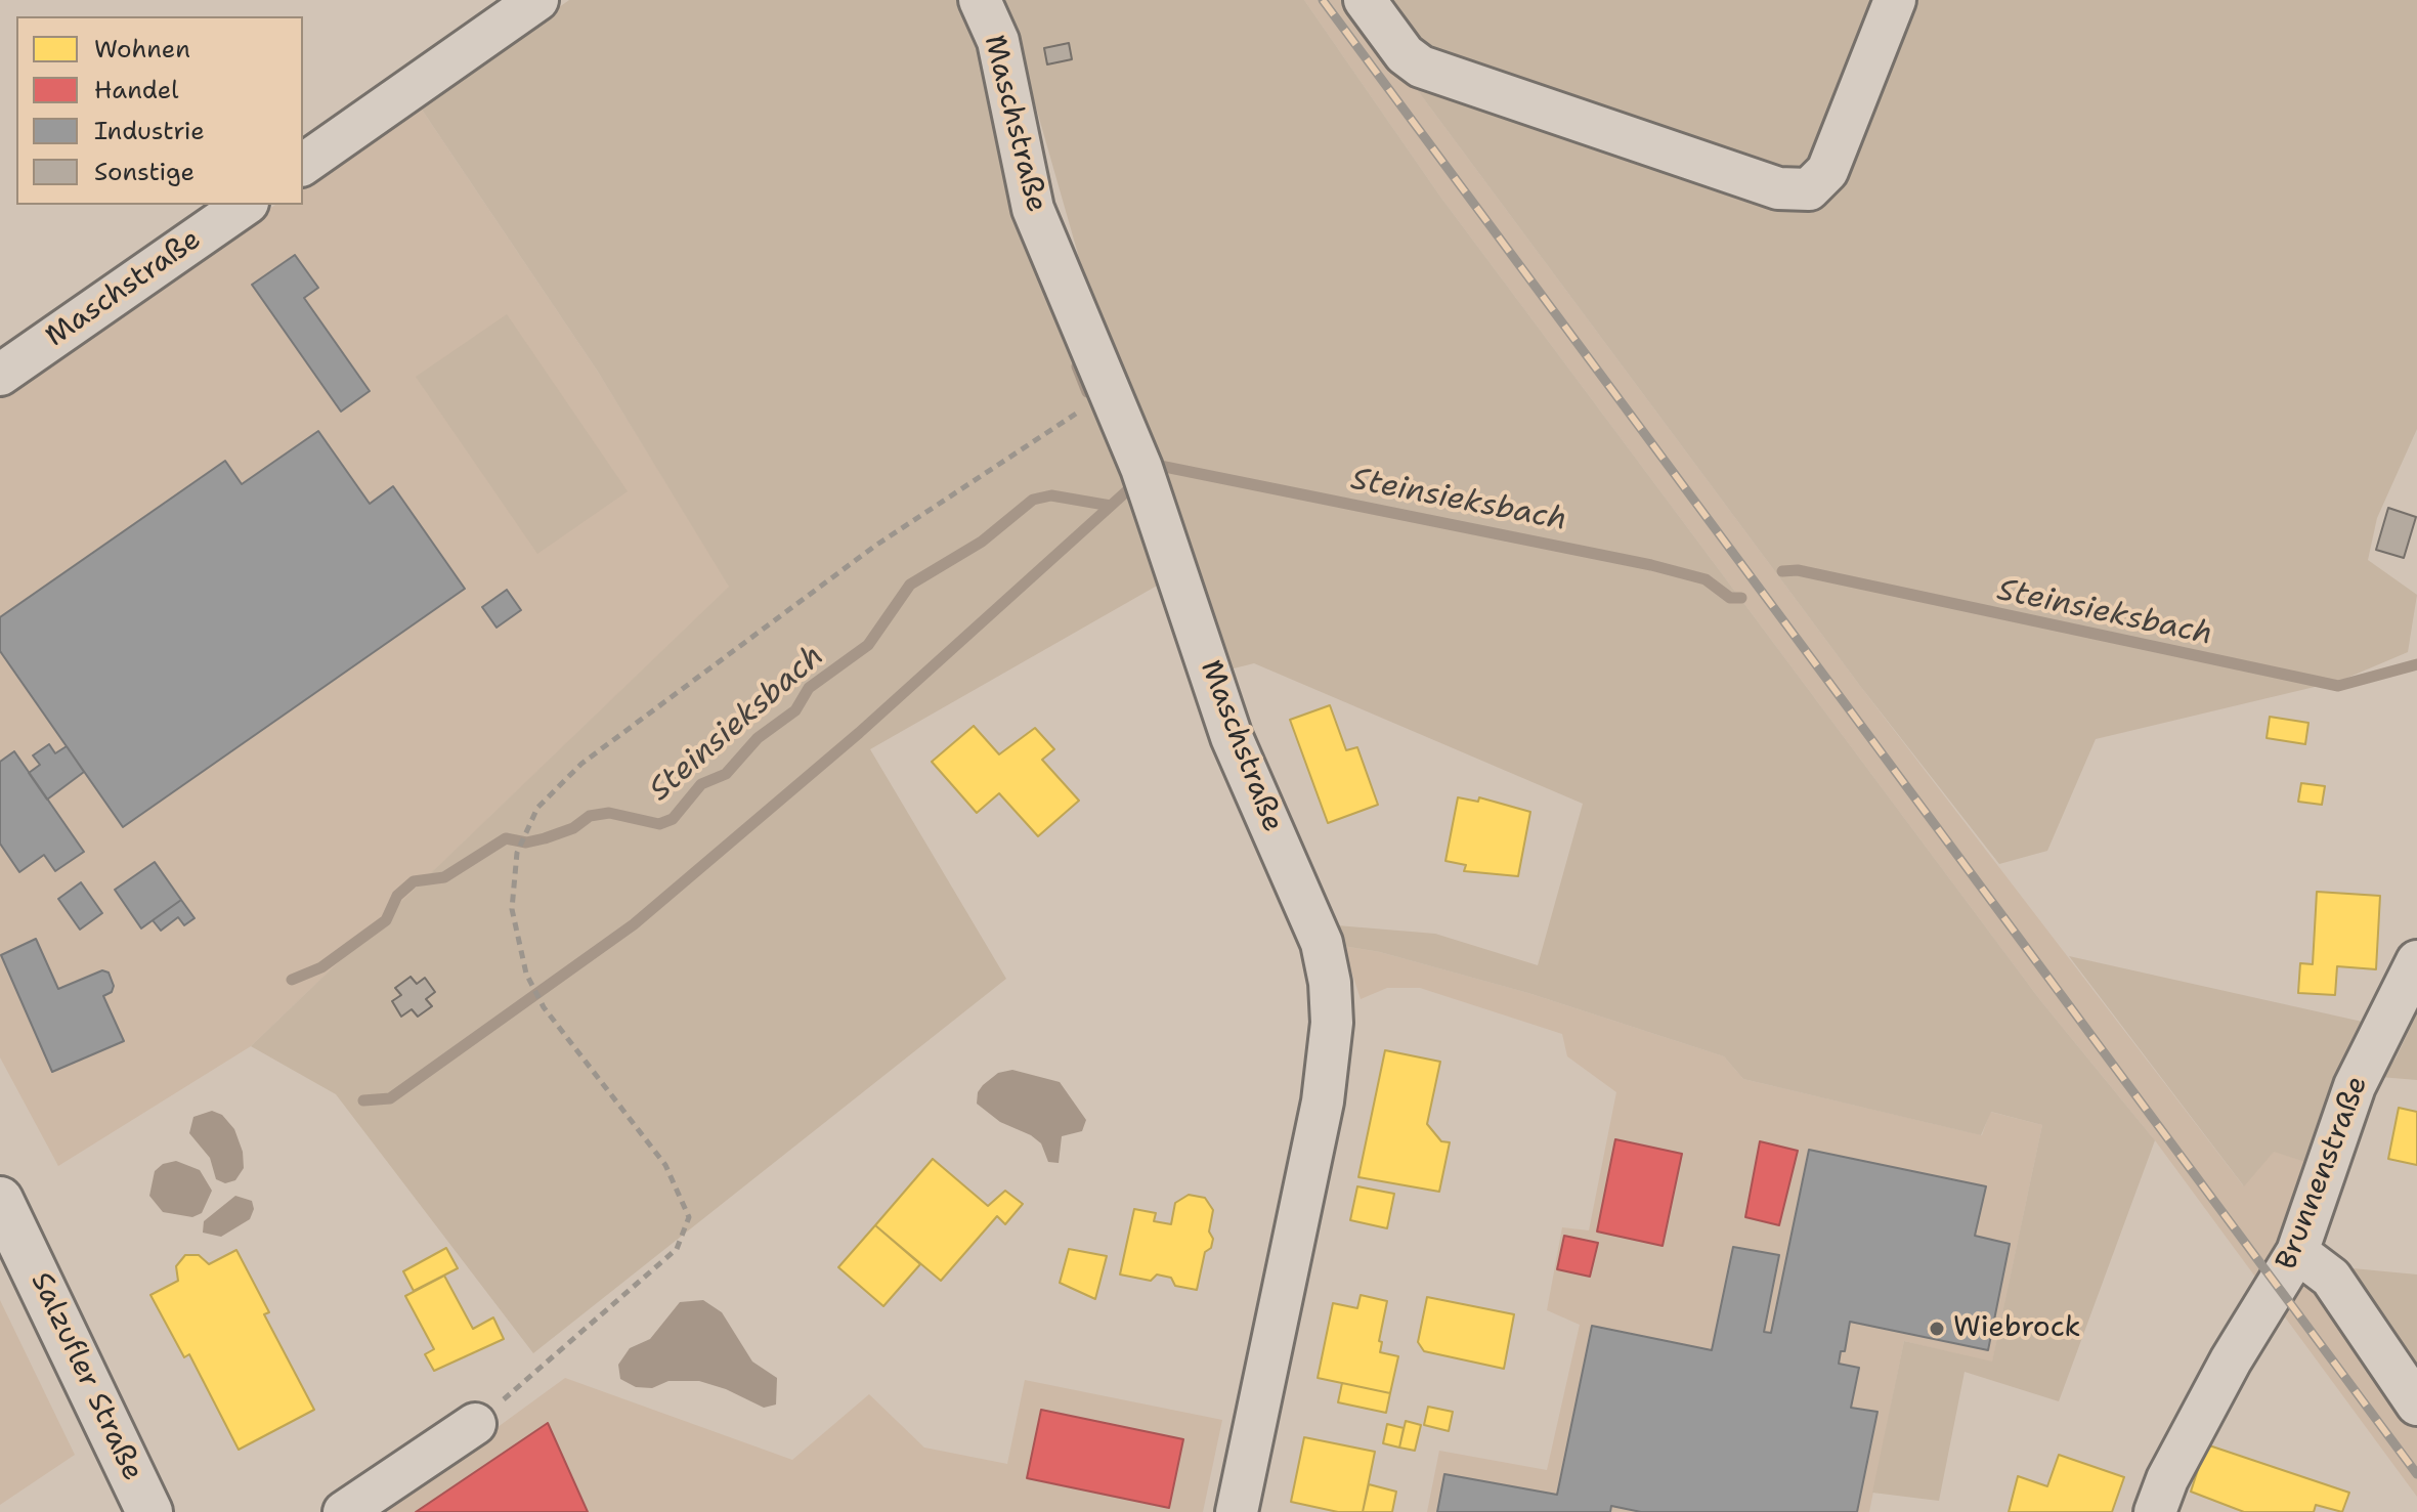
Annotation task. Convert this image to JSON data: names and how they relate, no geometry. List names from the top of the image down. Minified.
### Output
{"streets":{"main road":["Salzufler Straße"],"street":["Maschstraße","Brunnenstraße"]},"water":["Steinsieksbach"],"places":["Wiebrock"],"legend":["Wohnen","Handel","Industrie","Sonstige"]}
